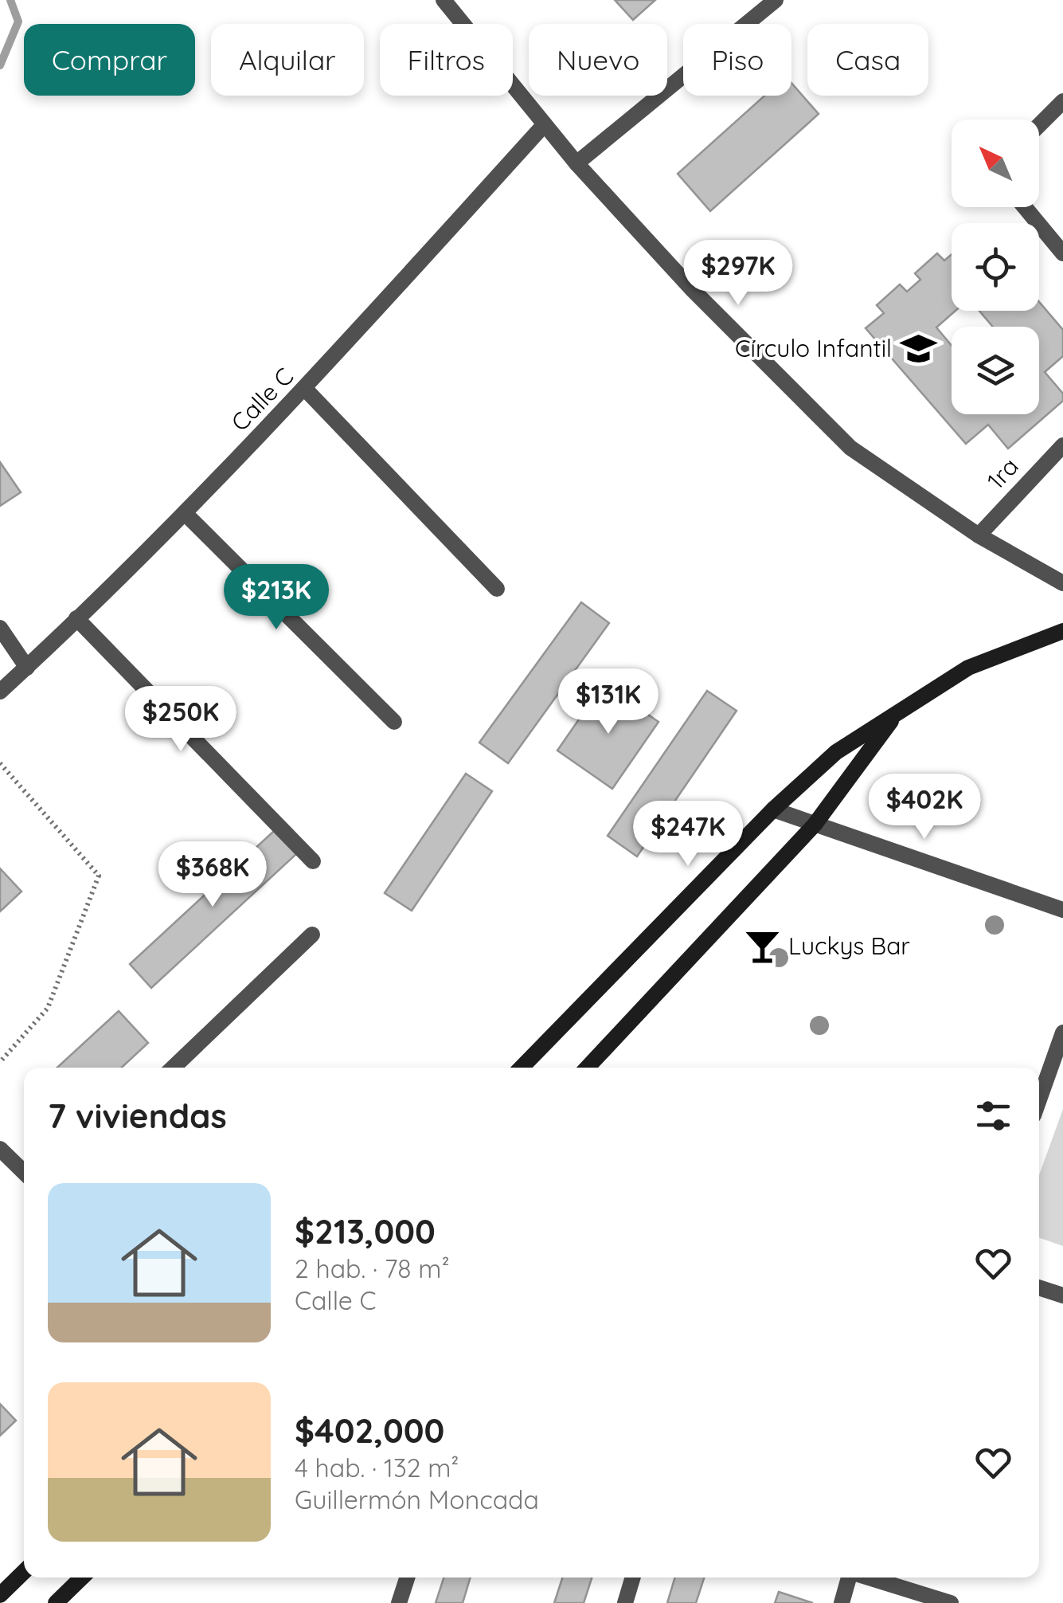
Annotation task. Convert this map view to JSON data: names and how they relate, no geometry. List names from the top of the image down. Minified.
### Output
{"streets":{"street":["Calle C","1ra"]},"places":{"school or university":["Círculo Infantil"],"bar":["Luckys Bar"]},"north":"top left","page":{"chip":["Comprar","Alquilar","Filtros","Nuevo","Piso","Casa"],"price":["$297K","$213K","$131K","$250K","$402K","$247K","$368K"],"heading":"7 viviendas","list":[{"name":"$213,000","note":"2 hab. · 78 m² · Calle C"},{"name":"$402,000","note":"4 hab. · 132 m² · Guillermón Moncada"}]}}
